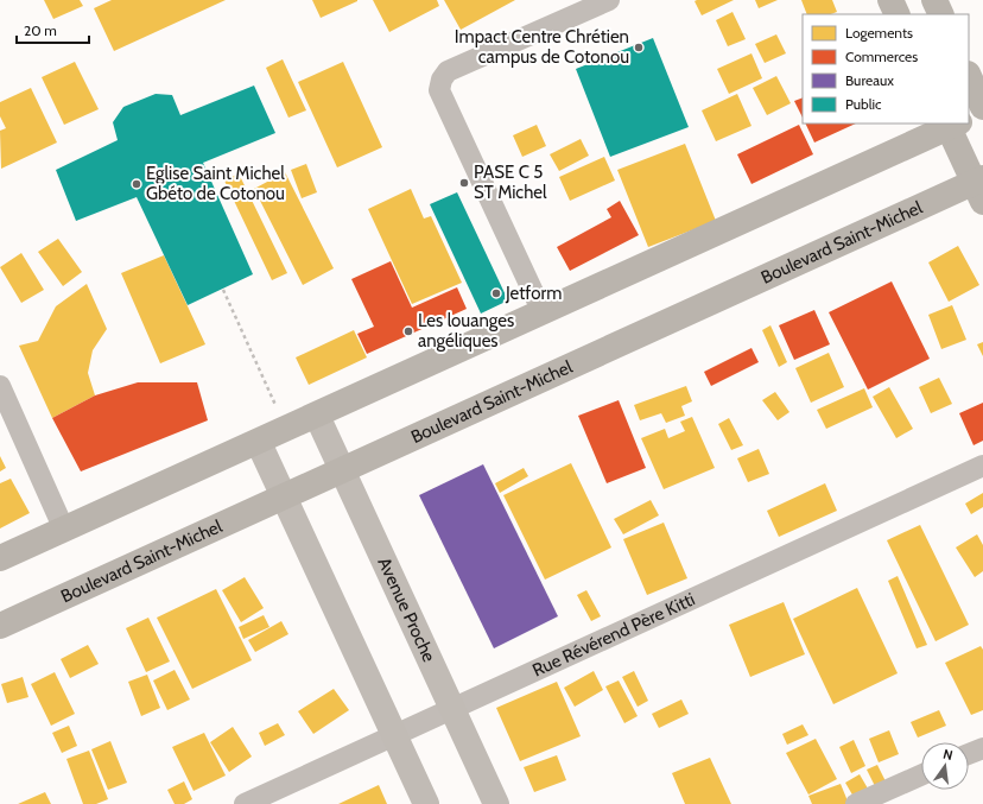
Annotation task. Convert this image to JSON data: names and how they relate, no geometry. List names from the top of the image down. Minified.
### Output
{"streets":{"main road":["Boulevard Saint-Michel"],"street":["Avenue Proche","Rue Révérend Père Kitti"]},"crossings":[["Boulevard Saint-Michel","Avenue Proche"],["Avenue Proche","Rue Révérend Père Kitti"]],"places":["Impact Centre Chrétien campus de Cotonou","PASE C 5 ST Michel","Eglise Saint Michel Gbéto de Cotonou","Jetform","Les louanges angéliques"],"legend":["Logements","Commerces","Bureaux","Public"],"scale_bar":"20 m","north":"top"}
